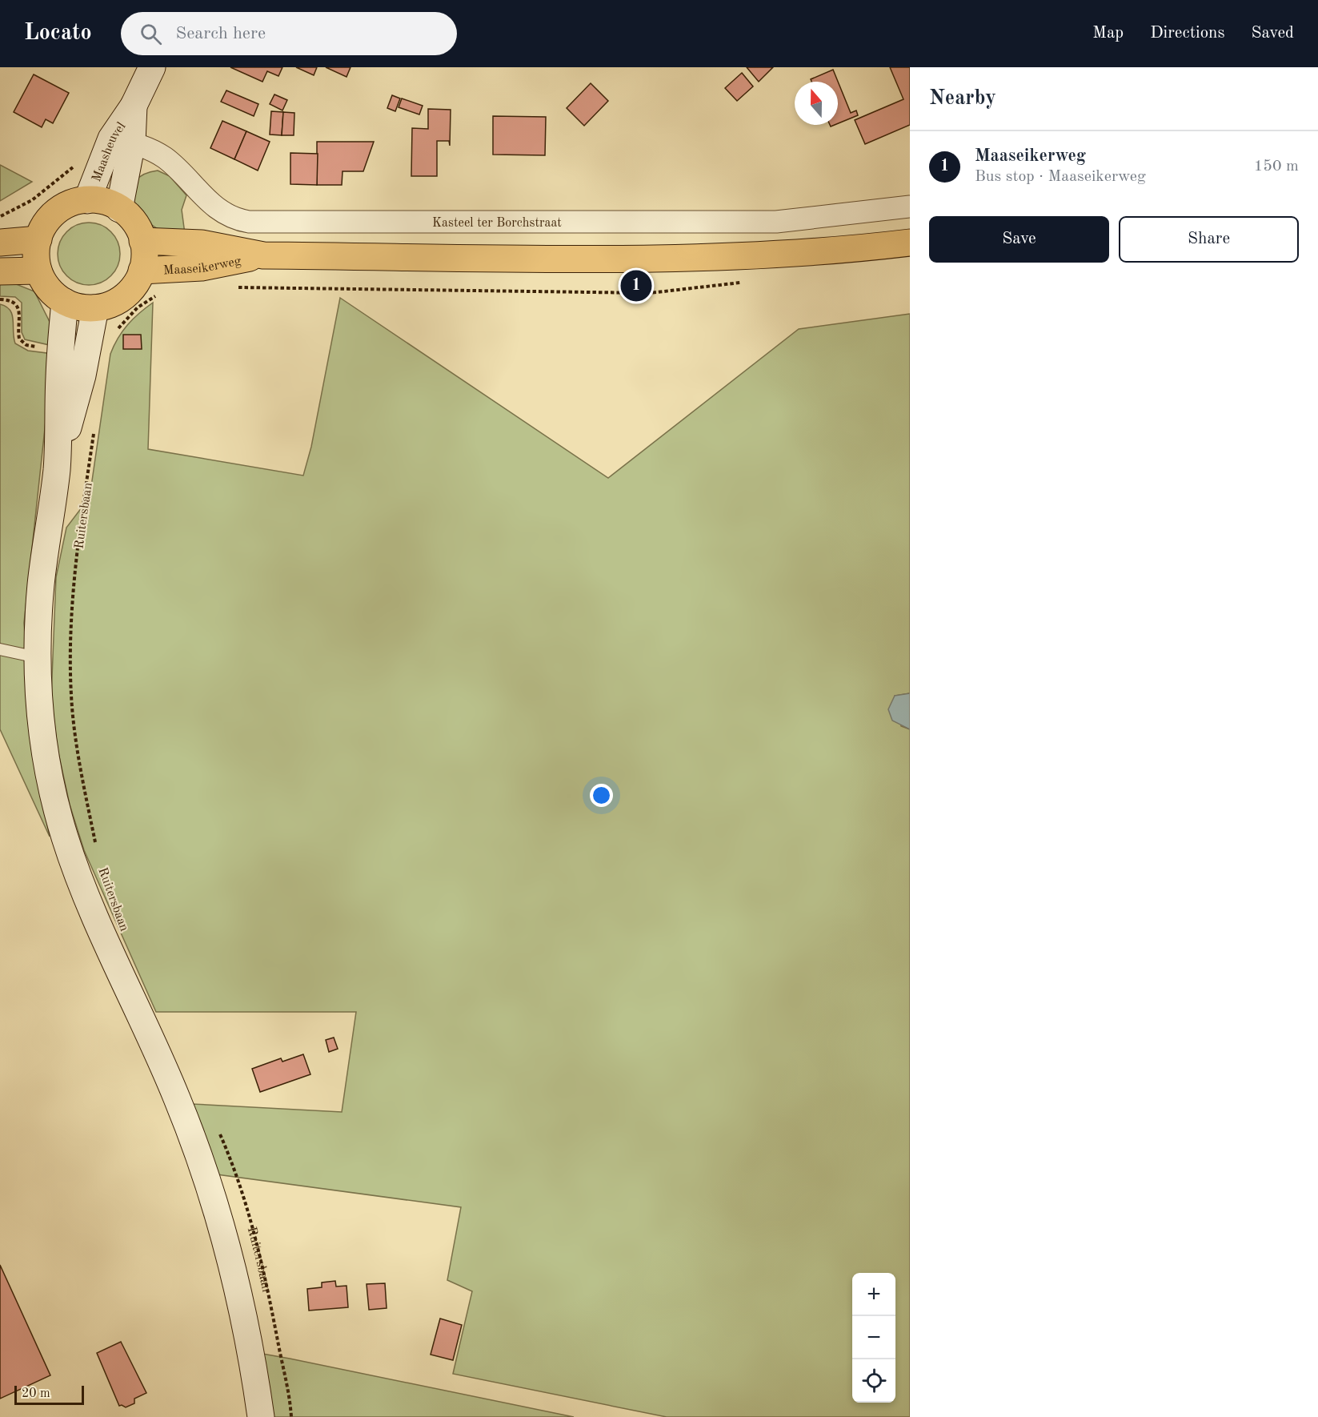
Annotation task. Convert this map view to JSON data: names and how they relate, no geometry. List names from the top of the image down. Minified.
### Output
{"streets":{"main road":["Maaseikerweg"],"street":["Maasheuvel","Kasteel ter Borchstraat","Ruitersbaan"]},"crossings":[["Maasheuvel","Kasteel ter Borchstraat"],["Maasheuvel","Maaseikerweg"],["Maasheuvel","Ruitersbaan"],["Maaseikerweg","Ruitersbaan"]],"scale_bar":"20 m","north":"top","page":{"header":"Locato","search":"Search here","nav":["Map","Directions","Saved"],"heading":"Nearby","list":[{"mark":"1","name":"Maaseikerweg","note":"Bus stop · Maaseikerweg","value":"150 m"}],"buttons":["Save","Share"],"pins":"1","map_buttons":["+","−"],"scale":"20 m"}}
